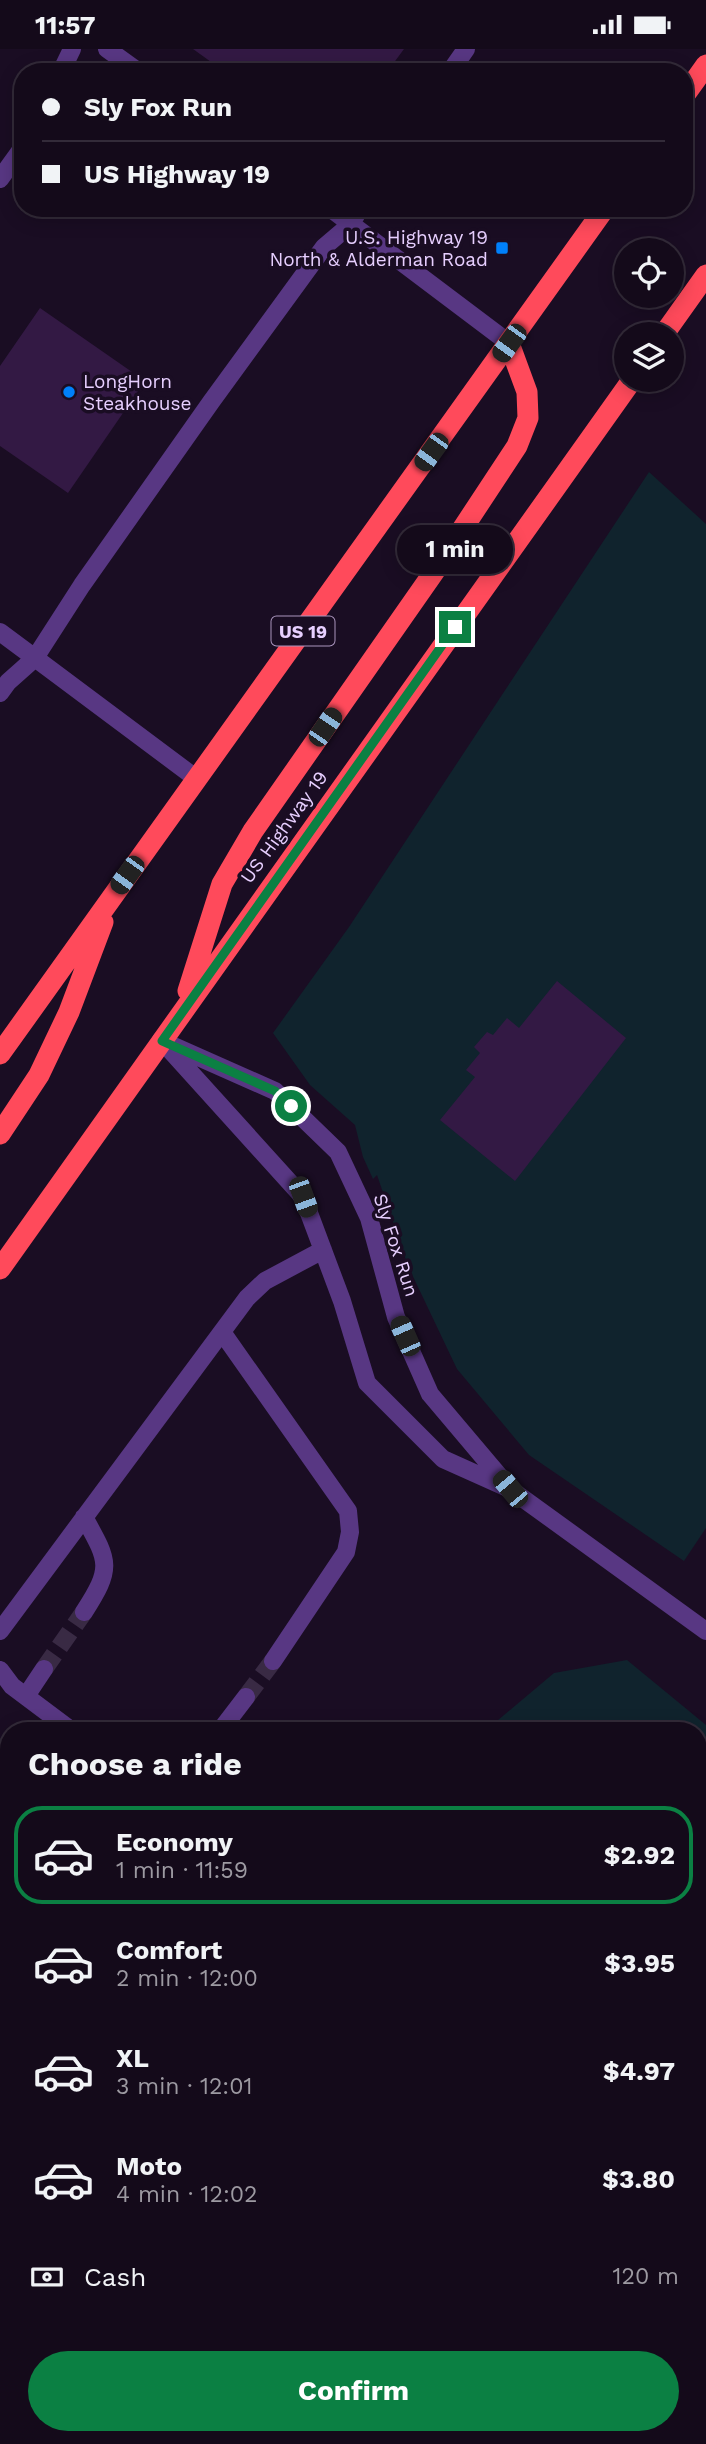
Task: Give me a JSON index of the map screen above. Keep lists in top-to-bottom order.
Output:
{
  "streets": {
    "highway": ["US 19", "US Highway 19"],
    "street": ["Sly Fox Run"]
  },
  "crossings": [
    ["US Highway 19", "Sly Fox Run"]
  ],
  "places": {
    "transit": ["U.S. Highway 19 North & Alderman Road"],
    "other": ["LongHorn Steakhouse"]
  },
  "page": {
    "status": "11:57",
    "banner": ["Sly Fox Run", "US Highway 19"],
    "bubble": "1 min",
    "heading": "Choose a ride",
    "list": [
      {
        "name": "Economy",
        "note": "1 min · 11:59",
        "value": "$2.92"
      },
      {
        "name": "Comfort",
        "note": "2 min · 12:00",
        "value": "$3.95"
      },
      {
        "name": "XL",
        "note": "3 min · 12:01",
        "value": "$4.97"
      },
      {
        "name": "Moto",
        "note": "4 min · 12:02",
        "value": "$3.80"
      }
    ],
    "pay": ["Cash", "120 m"],
    "buttons": "Confirm"
  }
}
